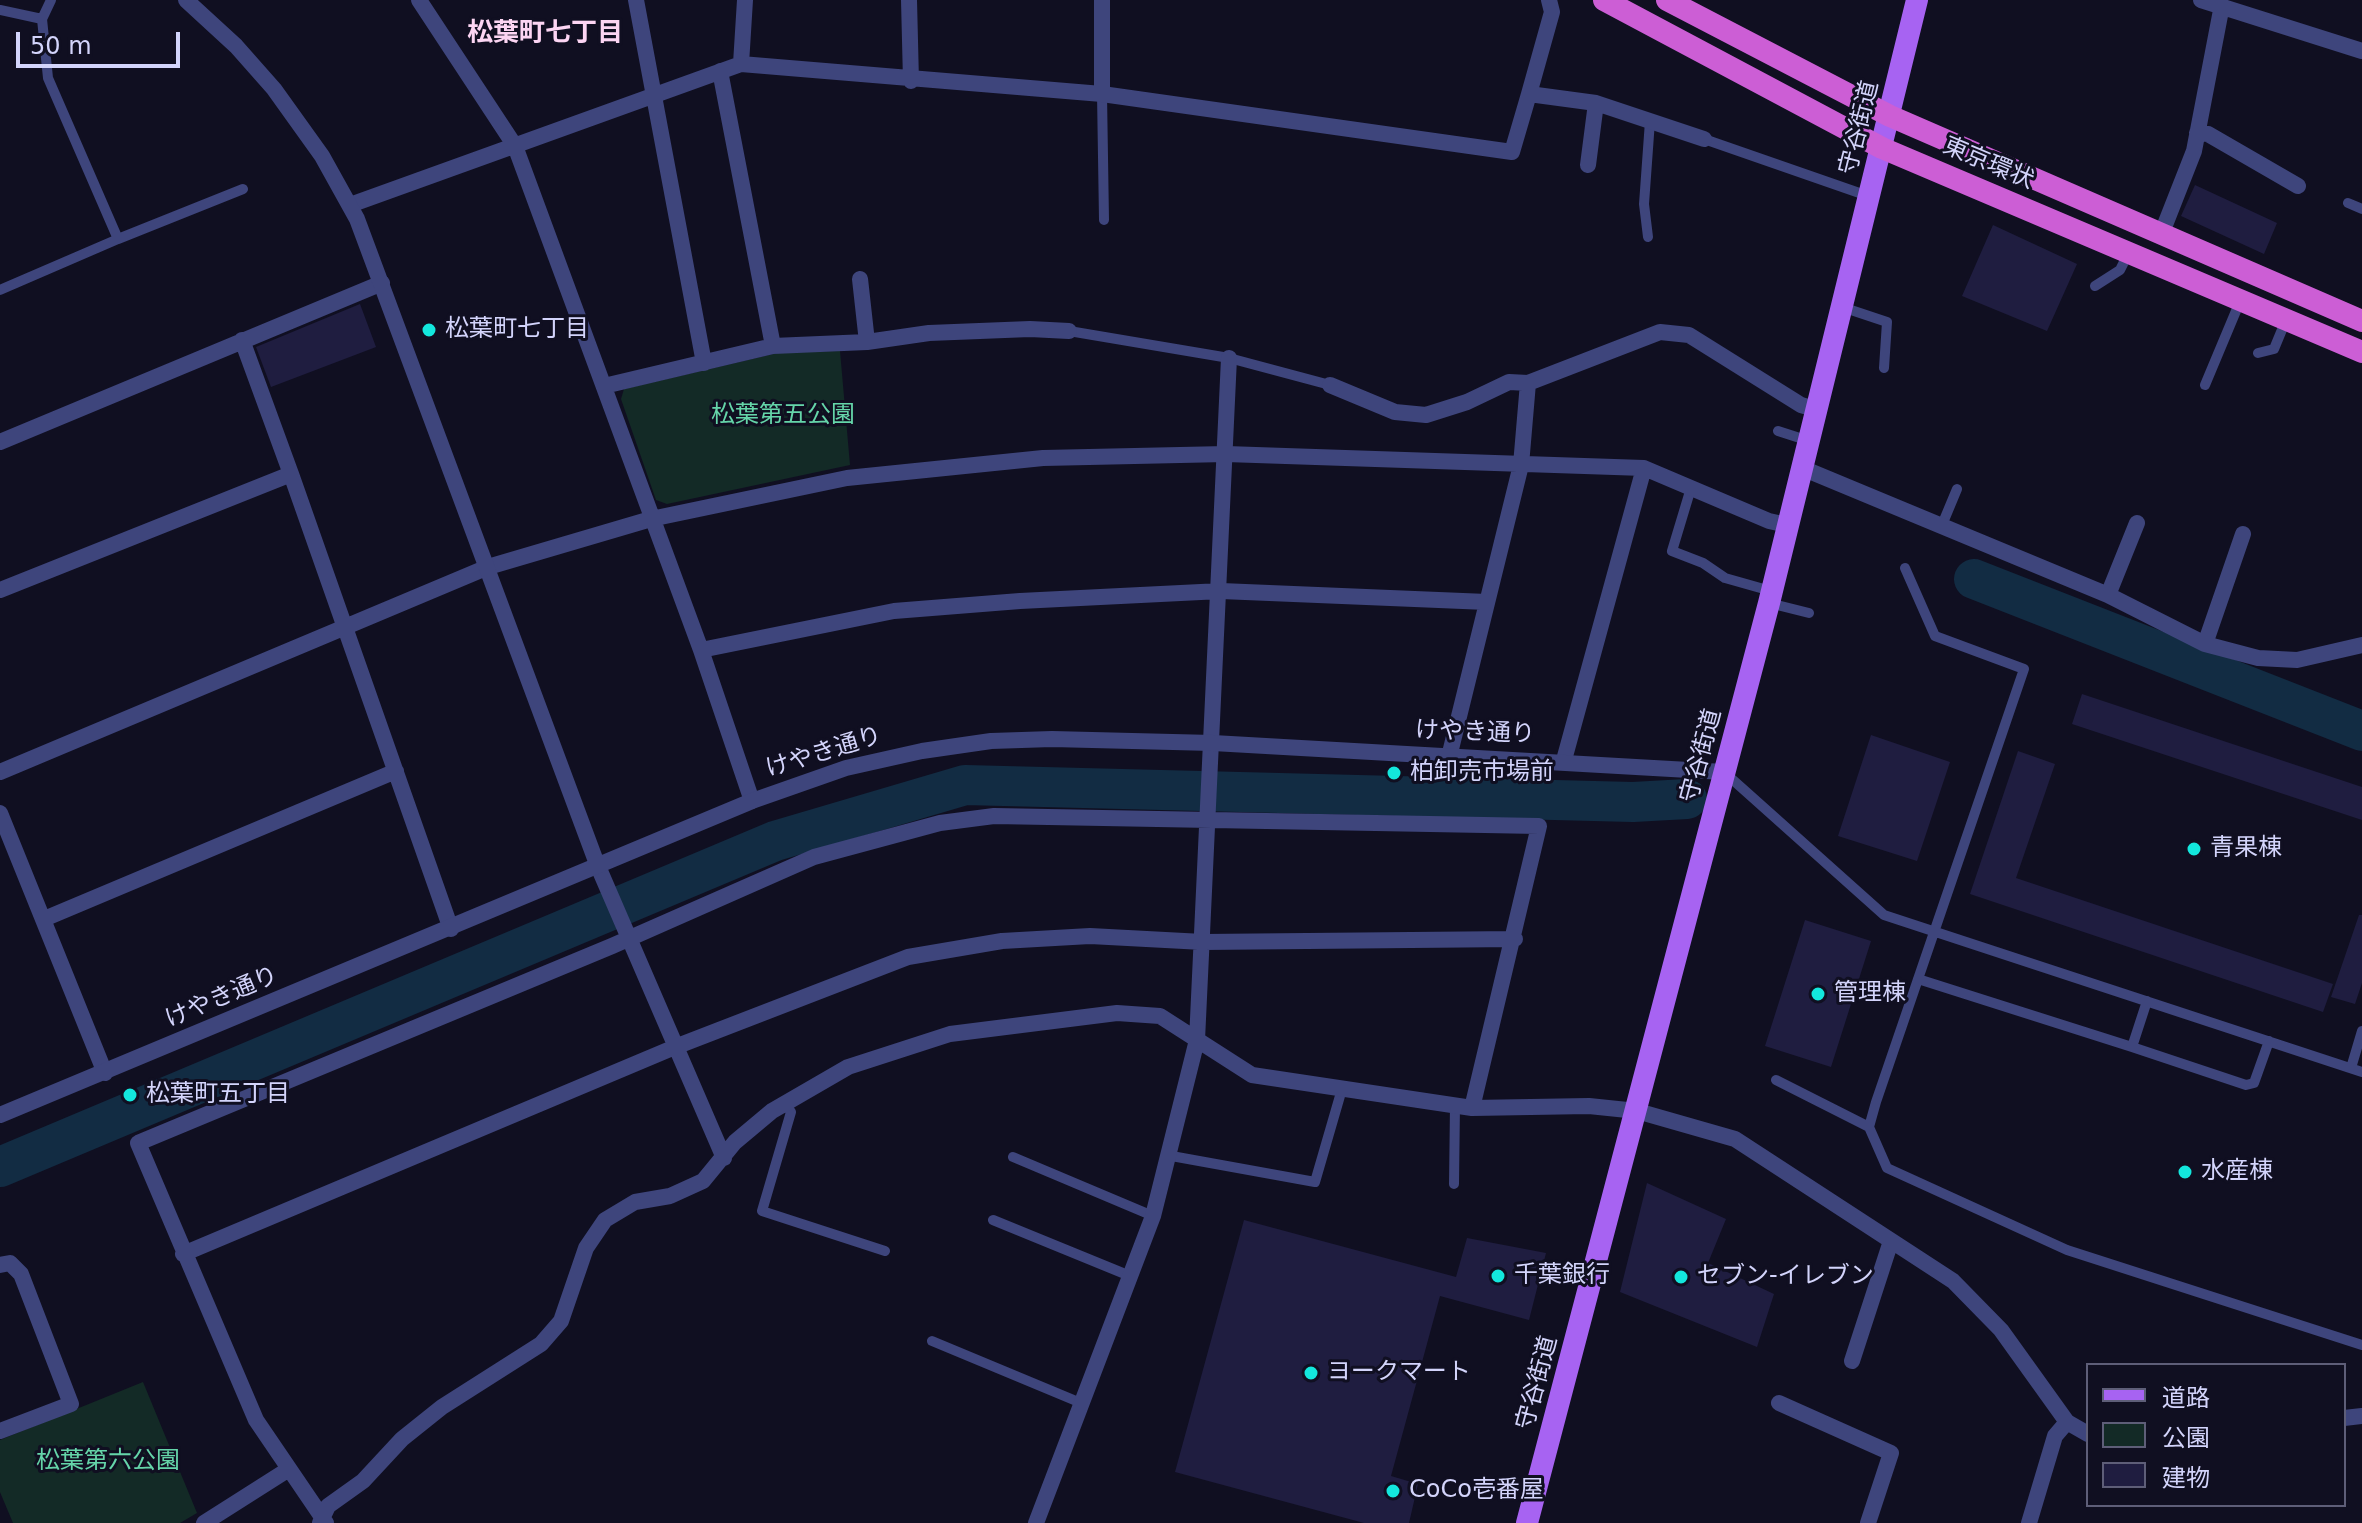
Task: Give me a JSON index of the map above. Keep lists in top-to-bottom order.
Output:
{
  "streets": {
    "highway": ["東京環状"],
    "main road": ["守谷街道"],
    "street": ["けやき通り"]
  },
  "crossings": [
    ["守谷街道", "東京環状"],
    ["守谷街道", "けやき通り"]
  ],
  "districts": ["松葉町七丁目"],
  "parks": ["松葉第五公園", "松葉第六公園"],
  "places": [
    "松葉町七丁目",
    "柏卸売市場前",
    "青果棟",
    "管理棟",
    "松葉町五丁目",
    "水産棟",
    "千葉銀行",
    "セブン-イレブン",
    "ヨークマート",
    "CoCo壱番屋"
  ],
  "legend": ["道路", "公園", "建物"],
  "scale_bar": "50 m"
}
